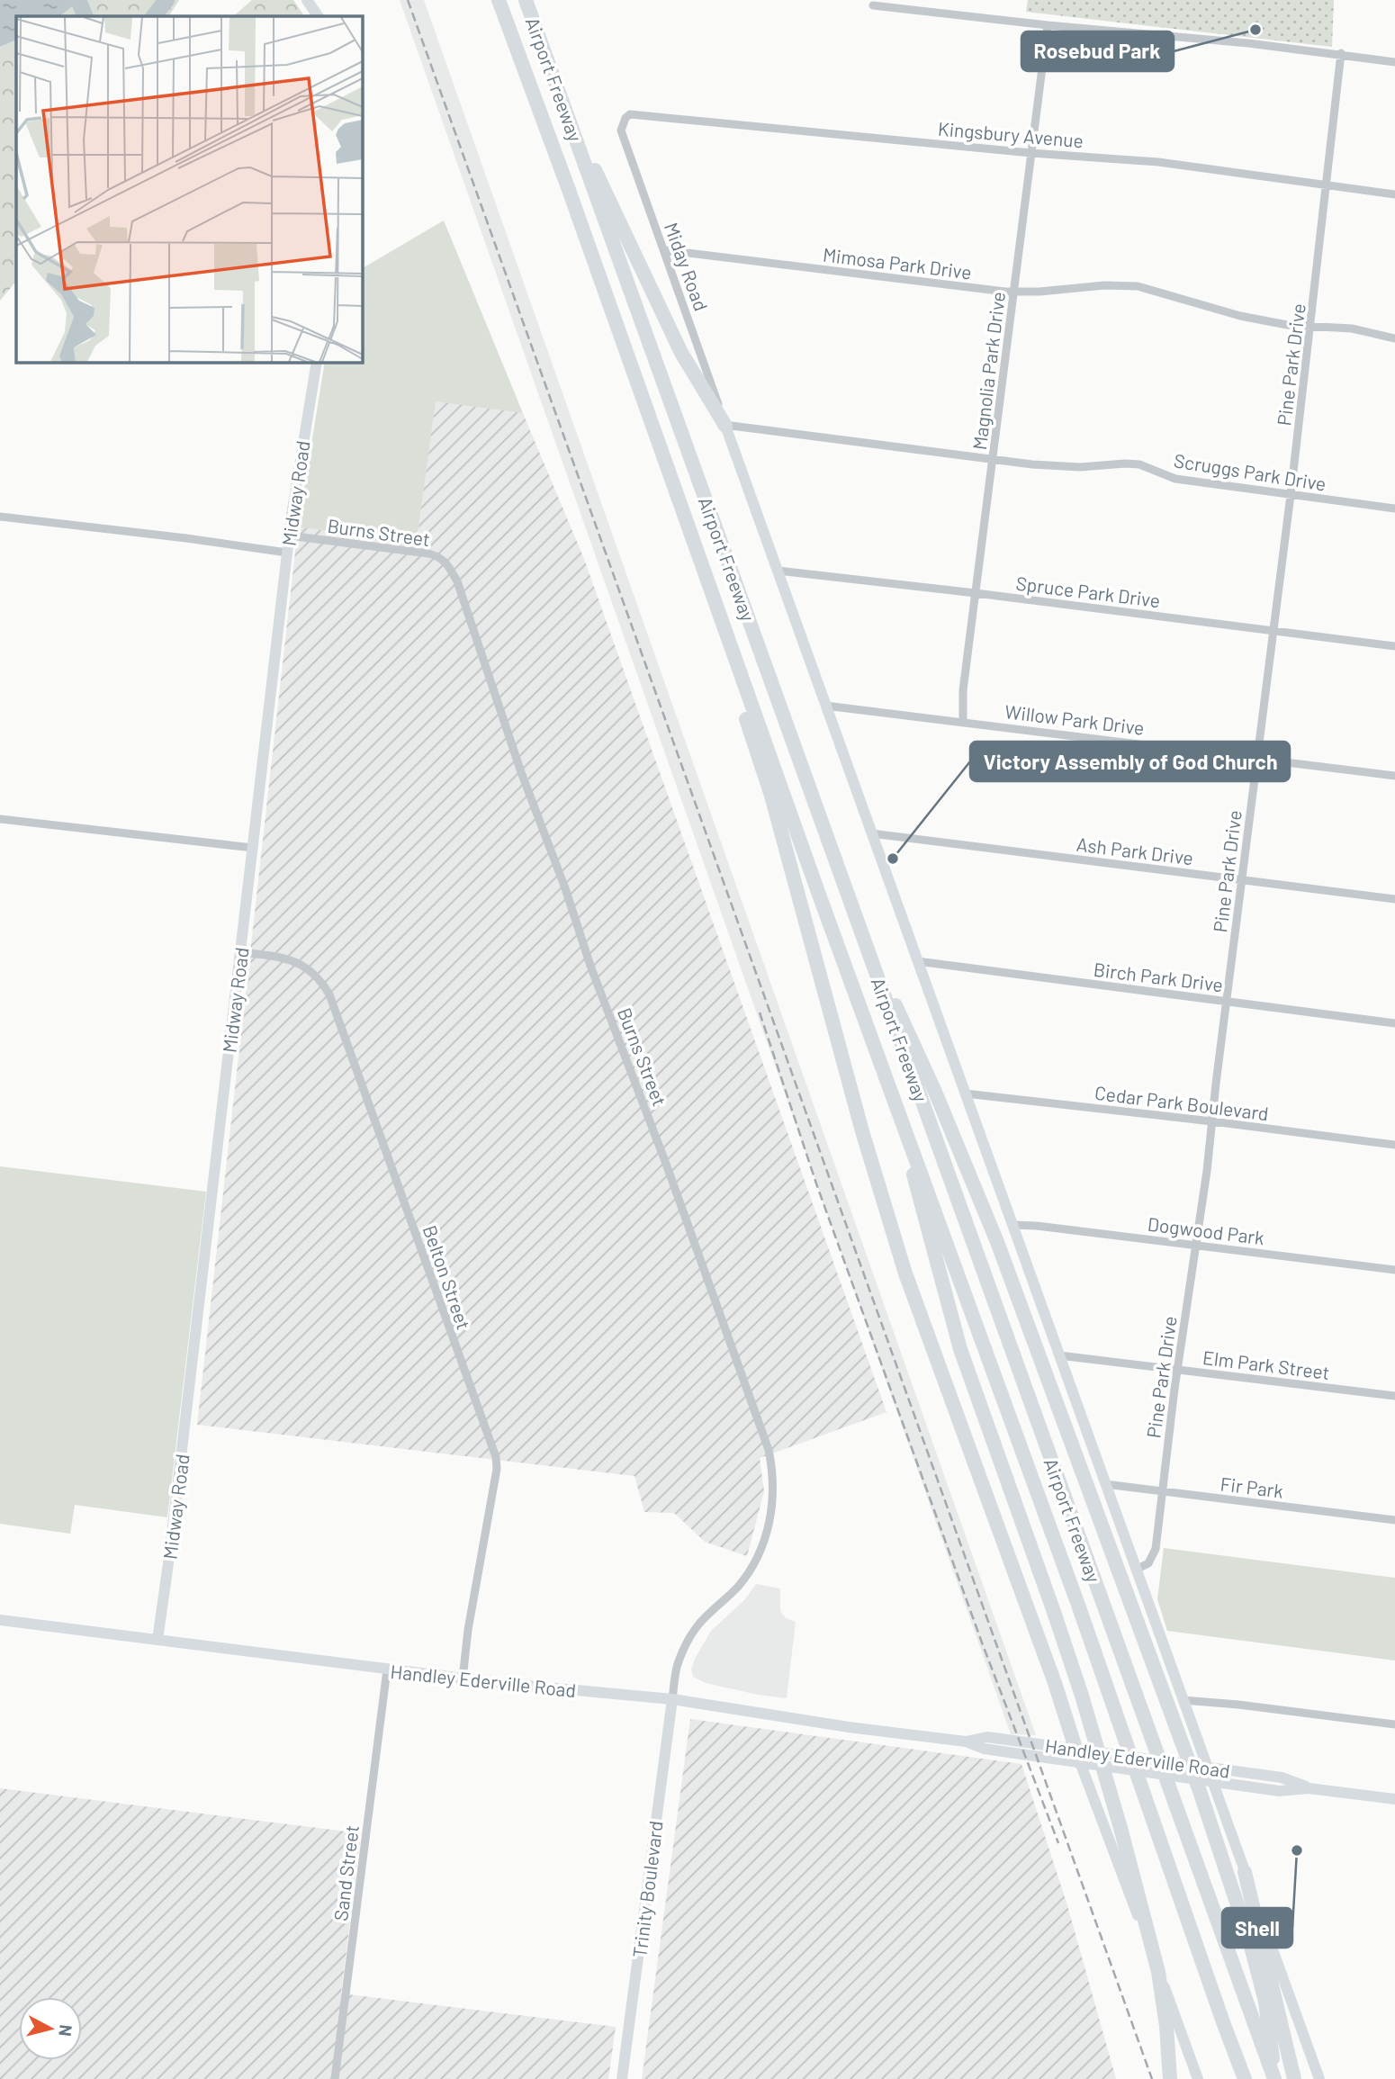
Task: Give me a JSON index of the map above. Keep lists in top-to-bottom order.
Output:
{
  "streets": {
    "highway": ["Airport Freeway"],
    "main road": ["Midway Road", "Handley Ederville Road", "Trinity Boulevard"],
    "street": [
      "Kingsbury Avenue",
      "Mimosa Park Drive",
      "Miday Road",
      "Pine Park Drive",
      "Magnolia Park Drive",
      "Scruggs Park Drive",
      "Burns Street",
      "Spruce Park Drive",
      "Willow Park Drive",
      "Ash Park Drive",
      "Birch Park Drive",
      "Cedar Park Boulevard",
      "Dogwood Park",
      "Belton Street",
      "Elm Park Street",
      "Fir Park",
      "Sand Street"
    ]
  },
  "crossings": [
    ["Kingsbury Avenue", "Miday Road"],
    ["Kingsbury Avenue", "Pine Park Drive"],
    ["Kingsbury Avenue", "Magnolia Park Drive"],
    ["Mimosa Park Drive", "Miday Road"],
    ["Mimosa Park Drive", "Pine Park Drive"],
    ["Mimosa Park Drive", "Magnolia Park Drive"],
    ["Miday Road", "Scruggs Park Drive"],
    ["Pine Park Drive", "Scruggs Park Drive"],
    ["Pine Park Drive", "Spruce Park Drive"],
    ["Pine Park Drive", "Willow Park Drive"],
    ["Pine Park Drive", "Ash Park Drive"],
    ["Pine Park Drive", "Birch Park Drive"],
    ["Pine Park Drive", "Cedar Park Boulevard"],
    ["Pine Park Drive", "Dogwood Park"],
    ["Pine Park Drive", "Elm Park Street"],
    ["Pine Park Drive", "Fir Park"],
    ["Magnolia Park Drive", "Scruggs Park Drive"],
    ["Magnolia Park Drive", "Spruce Park Drive"],
    ["Magnolia Park Drive", "Willow Park Drive"],
    ["Midway Road", "Burns Street"],
    ["Midway Road", "Belton Street"],
    ["Midway Road", "Handley Ederville Road"],
    ["Burns Street", "Handley Ederville Road"],
    ["Burns Street", "Trinity Boulevard"],
    ["Belton Street", "Handley Ederville Road"],
    ["Handley Ederville Road", "Sand Street"],
    ["Handley Ederville Road", "Trinity Boulevard"]
  ],
  "places": ["Rosebud Park", "Victory Assembly of God Church", "Shell"],
  "north": "right"
}
